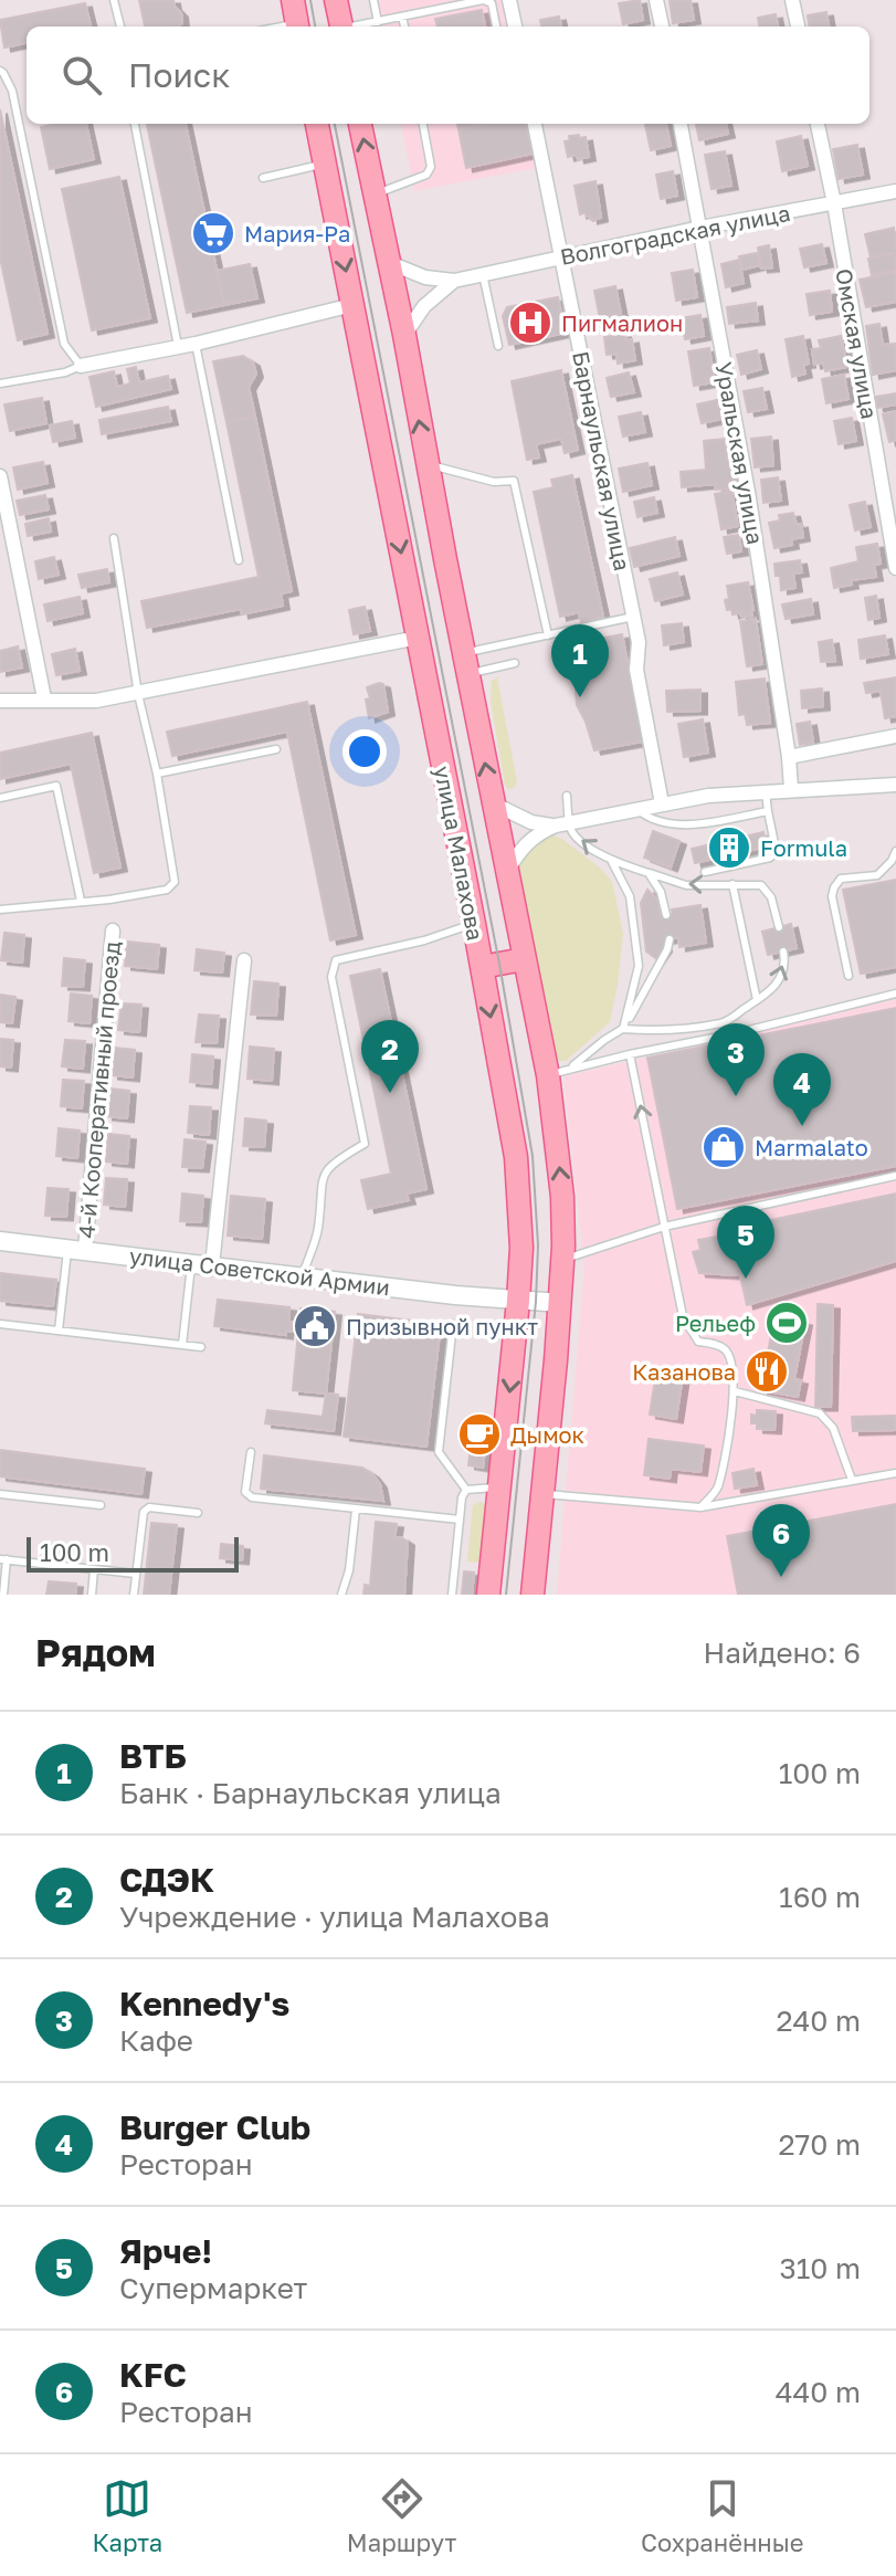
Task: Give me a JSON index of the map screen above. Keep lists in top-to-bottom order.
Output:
{
  "streets": {
    "main road": ["улица Малахова"],
    "street": [
      "Волгоградская улица",
      "Омская улица",
      "Уральская улица",
      "Барнаульская улица",
      "4-й Кооперативный проезд",
      "улица Советской Армии"
    ]
  },
  "crossings": [
    ["Волгоградская улица", "Омская улица"],
    ["Волгоградская улица", "Уральская улица"],
    ["Волгоградская улица", "Барнаульская улица"],
    ["Волгоградская улица", "улица Малахова"],
    ["улица Малахова", "улица Советской Армии"],
    ["4-й Кооперативный проезд", "улица Советской Армии"]
  ],
  "places": {
    "supermarket": ["Мария-Ра"],
    "hospital": ["Пигмалион"],
    "building": ["Formula"],
    "shop": ["Marmalato"],
    "sports": ["Рельеф"],
    "public building": ["Призывной пункт"],
    "restaurant": ["Казанова"],
    "cafe": ["Дымок"]
  },
  "scale_bar": "100 m",
  "page": {
    "search": "Поиск",
    "pins": [
      "1",
      "2",
      "3",
      "4",
      "5",
      "6"
    ],
    "scale": "100 m",
    "heading": ["Рядом", "Найдено: 6"],
    "list": [
      {
        "mark": "1",
        "name": "ВТБ",
        "note": "Банк · Барнаульская улица",
        "value": "100 m"
      },
      {
        "mark": "2",
        "name": "СДЭК",
        "note": "Учреждение · улица Малахова",
        "value": "160 m"
      },
      {
        "mark": "3",
        "name": "Kennedy's",
        "note": "Кафе",
        "value": "240 m"
      },
      {
        "mark": "4",
        "name": "Burger Club",
        "note": "Ресторан",
        "value": "270 m"
      },
      {
        "mark": "5",
        "name": "Ярче!",
        "note": "Супермаркет",
        "value": "310 m"
      },
      {
        "mark": "6",
        "name": "KFC",
        "note": "Ресторан",
        "value": "440 m"
      }
    ],
    "nav": ["Карта", "Маршрут", "Сохранённые"]
  }
}
